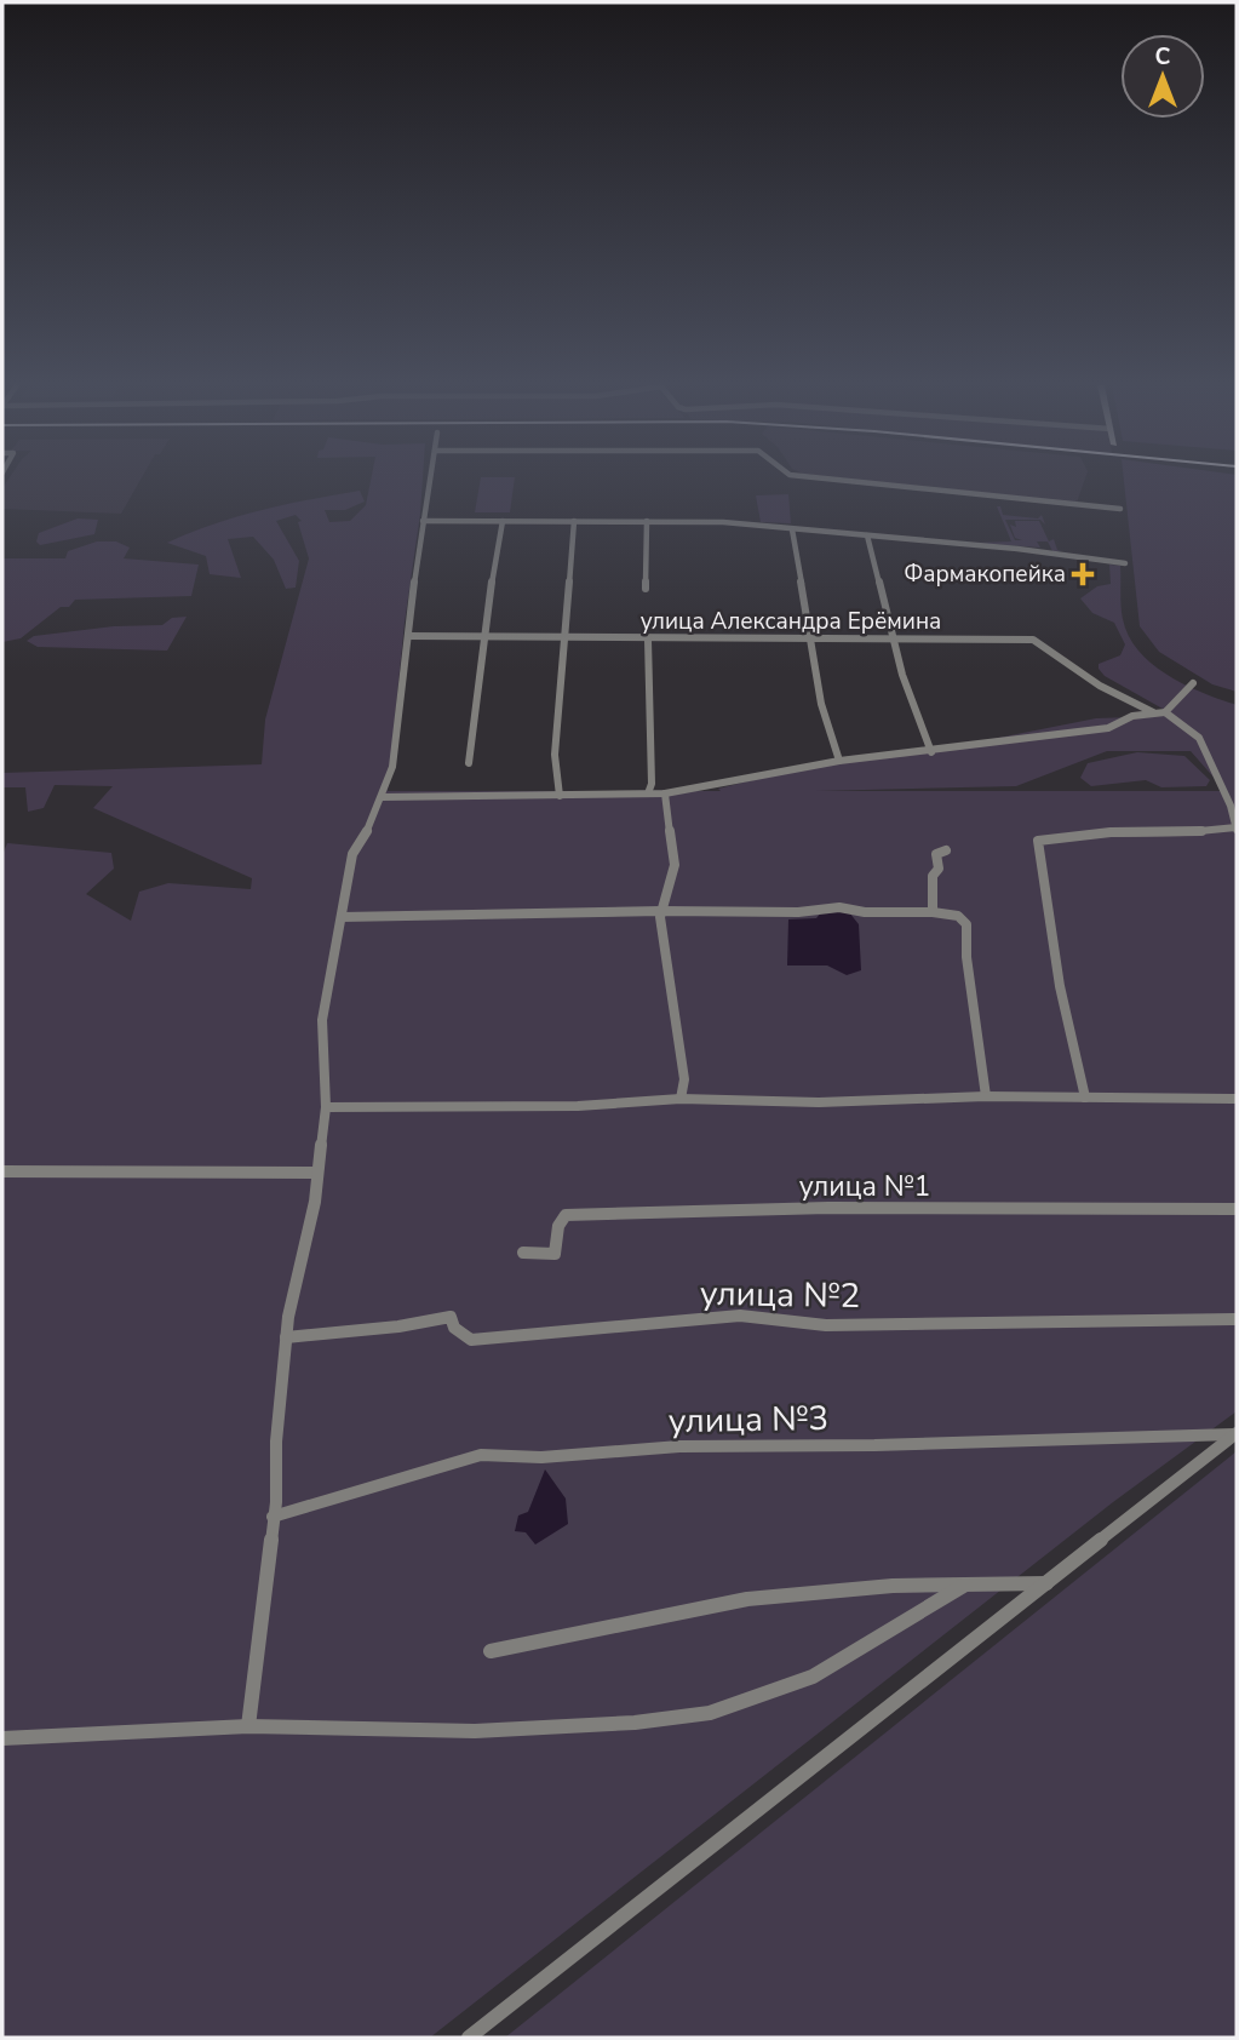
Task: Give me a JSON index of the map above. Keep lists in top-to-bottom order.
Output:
{
  "streets": {
    "street": [
      "улица Александра Ерёмина",
      "улица №1",
      "улица №2",
      "улица №3"
    ]
  },
  "places": {
    "health": ["Фармакопейка"]
  },
  "north": "top"
}
